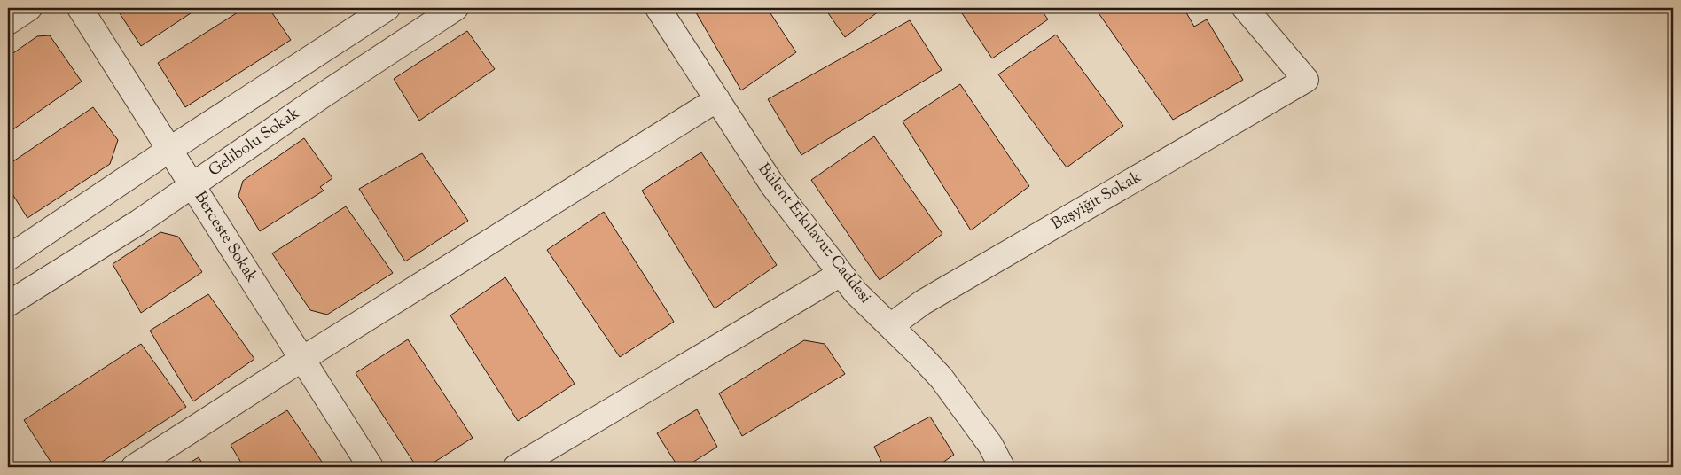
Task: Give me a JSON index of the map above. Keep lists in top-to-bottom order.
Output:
{
  "streets": {
    "street": [
      "Gelibolu Sokak",
      "Başyiğit Sokak",
      "Bülent Erkılavuz Caddesi",
      "Berceste Sokak"
    ]
  },
  "crossings": [
    ["Gelibolu Sokak", "Berceste Sokak"],
    ["Başyiğit Sokak", "Bülent Erkılavuz Caddesi"]
  ]
}
